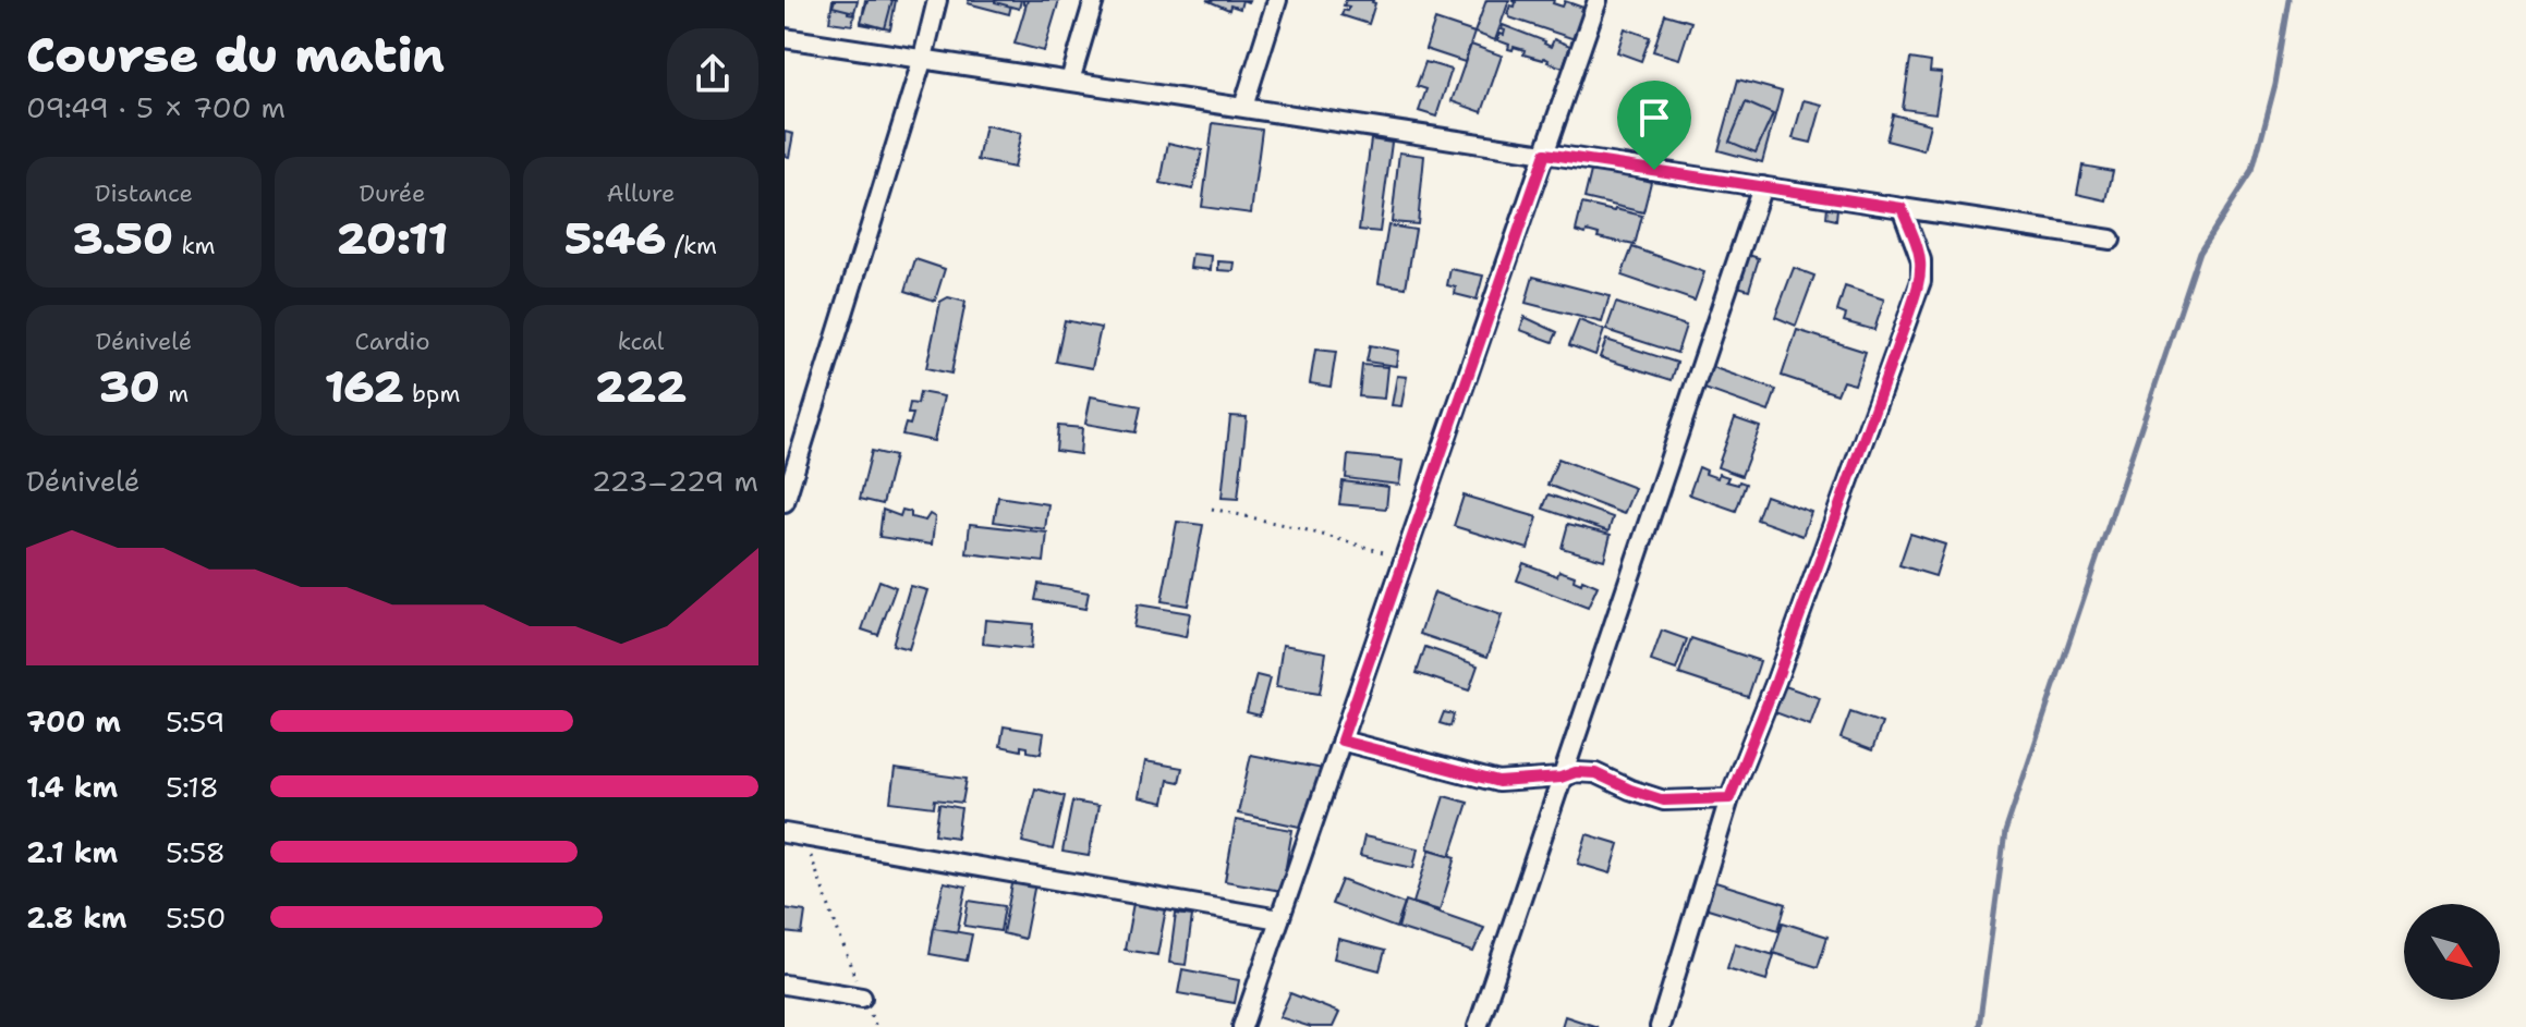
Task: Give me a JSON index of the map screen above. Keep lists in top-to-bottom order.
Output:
{
  "north": "bottom right",
  "page": {
    "heading": ["Course du matin", "09:49 · 5 × 700 m"],
    "stats": [
      ["Distance", "3.50 km"],
      ["Durée", "20:11"],
      ["Allure", "5:46 /km"],
      ["Dénivelé", "30 m"],
      ["Cardio", "162 bpm"],
      ["kcal", "222"]
    ],
    "chart": ["Dénivelé", "223–229 m"],
    "list": [
      {
        "name": "700 m",
        "note": "5:59"
      },
      {
        "name": "1.4 km",
        "note": "5:18"
      },
      {
        "name": "2.1 km",
        "note": "5:58"
      },
      {
        "name": "2.8 km",
        "note": "5:50"
      }
    ]
  }
}
